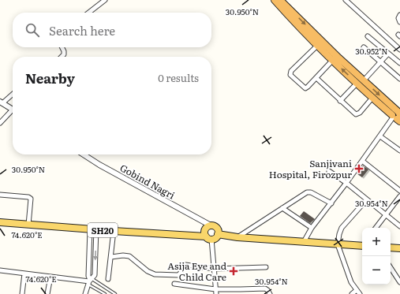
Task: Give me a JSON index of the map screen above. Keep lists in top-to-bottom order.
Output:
{
  "streets": {
    "main road": ["SH20"],
    "street": ["Gobind Nagri"]
  },
  "crossings": [
    ["Gobind Nagri", "SH20"]
  ],
  "places": {
    "health": ["Sanjivani Hospital, Firozpur", "Asija Eye and Child Care"]
  },
  "page": {
    "search": "Search here",
    "heading": ["Nearby", "0 results"],
    "map_buttons": ["+", "−"]
  },
  "coordinates": [
    "30.950°N",
    "30.952°N",
    "30.954°N",
    "74.620°E"
  ]
}
